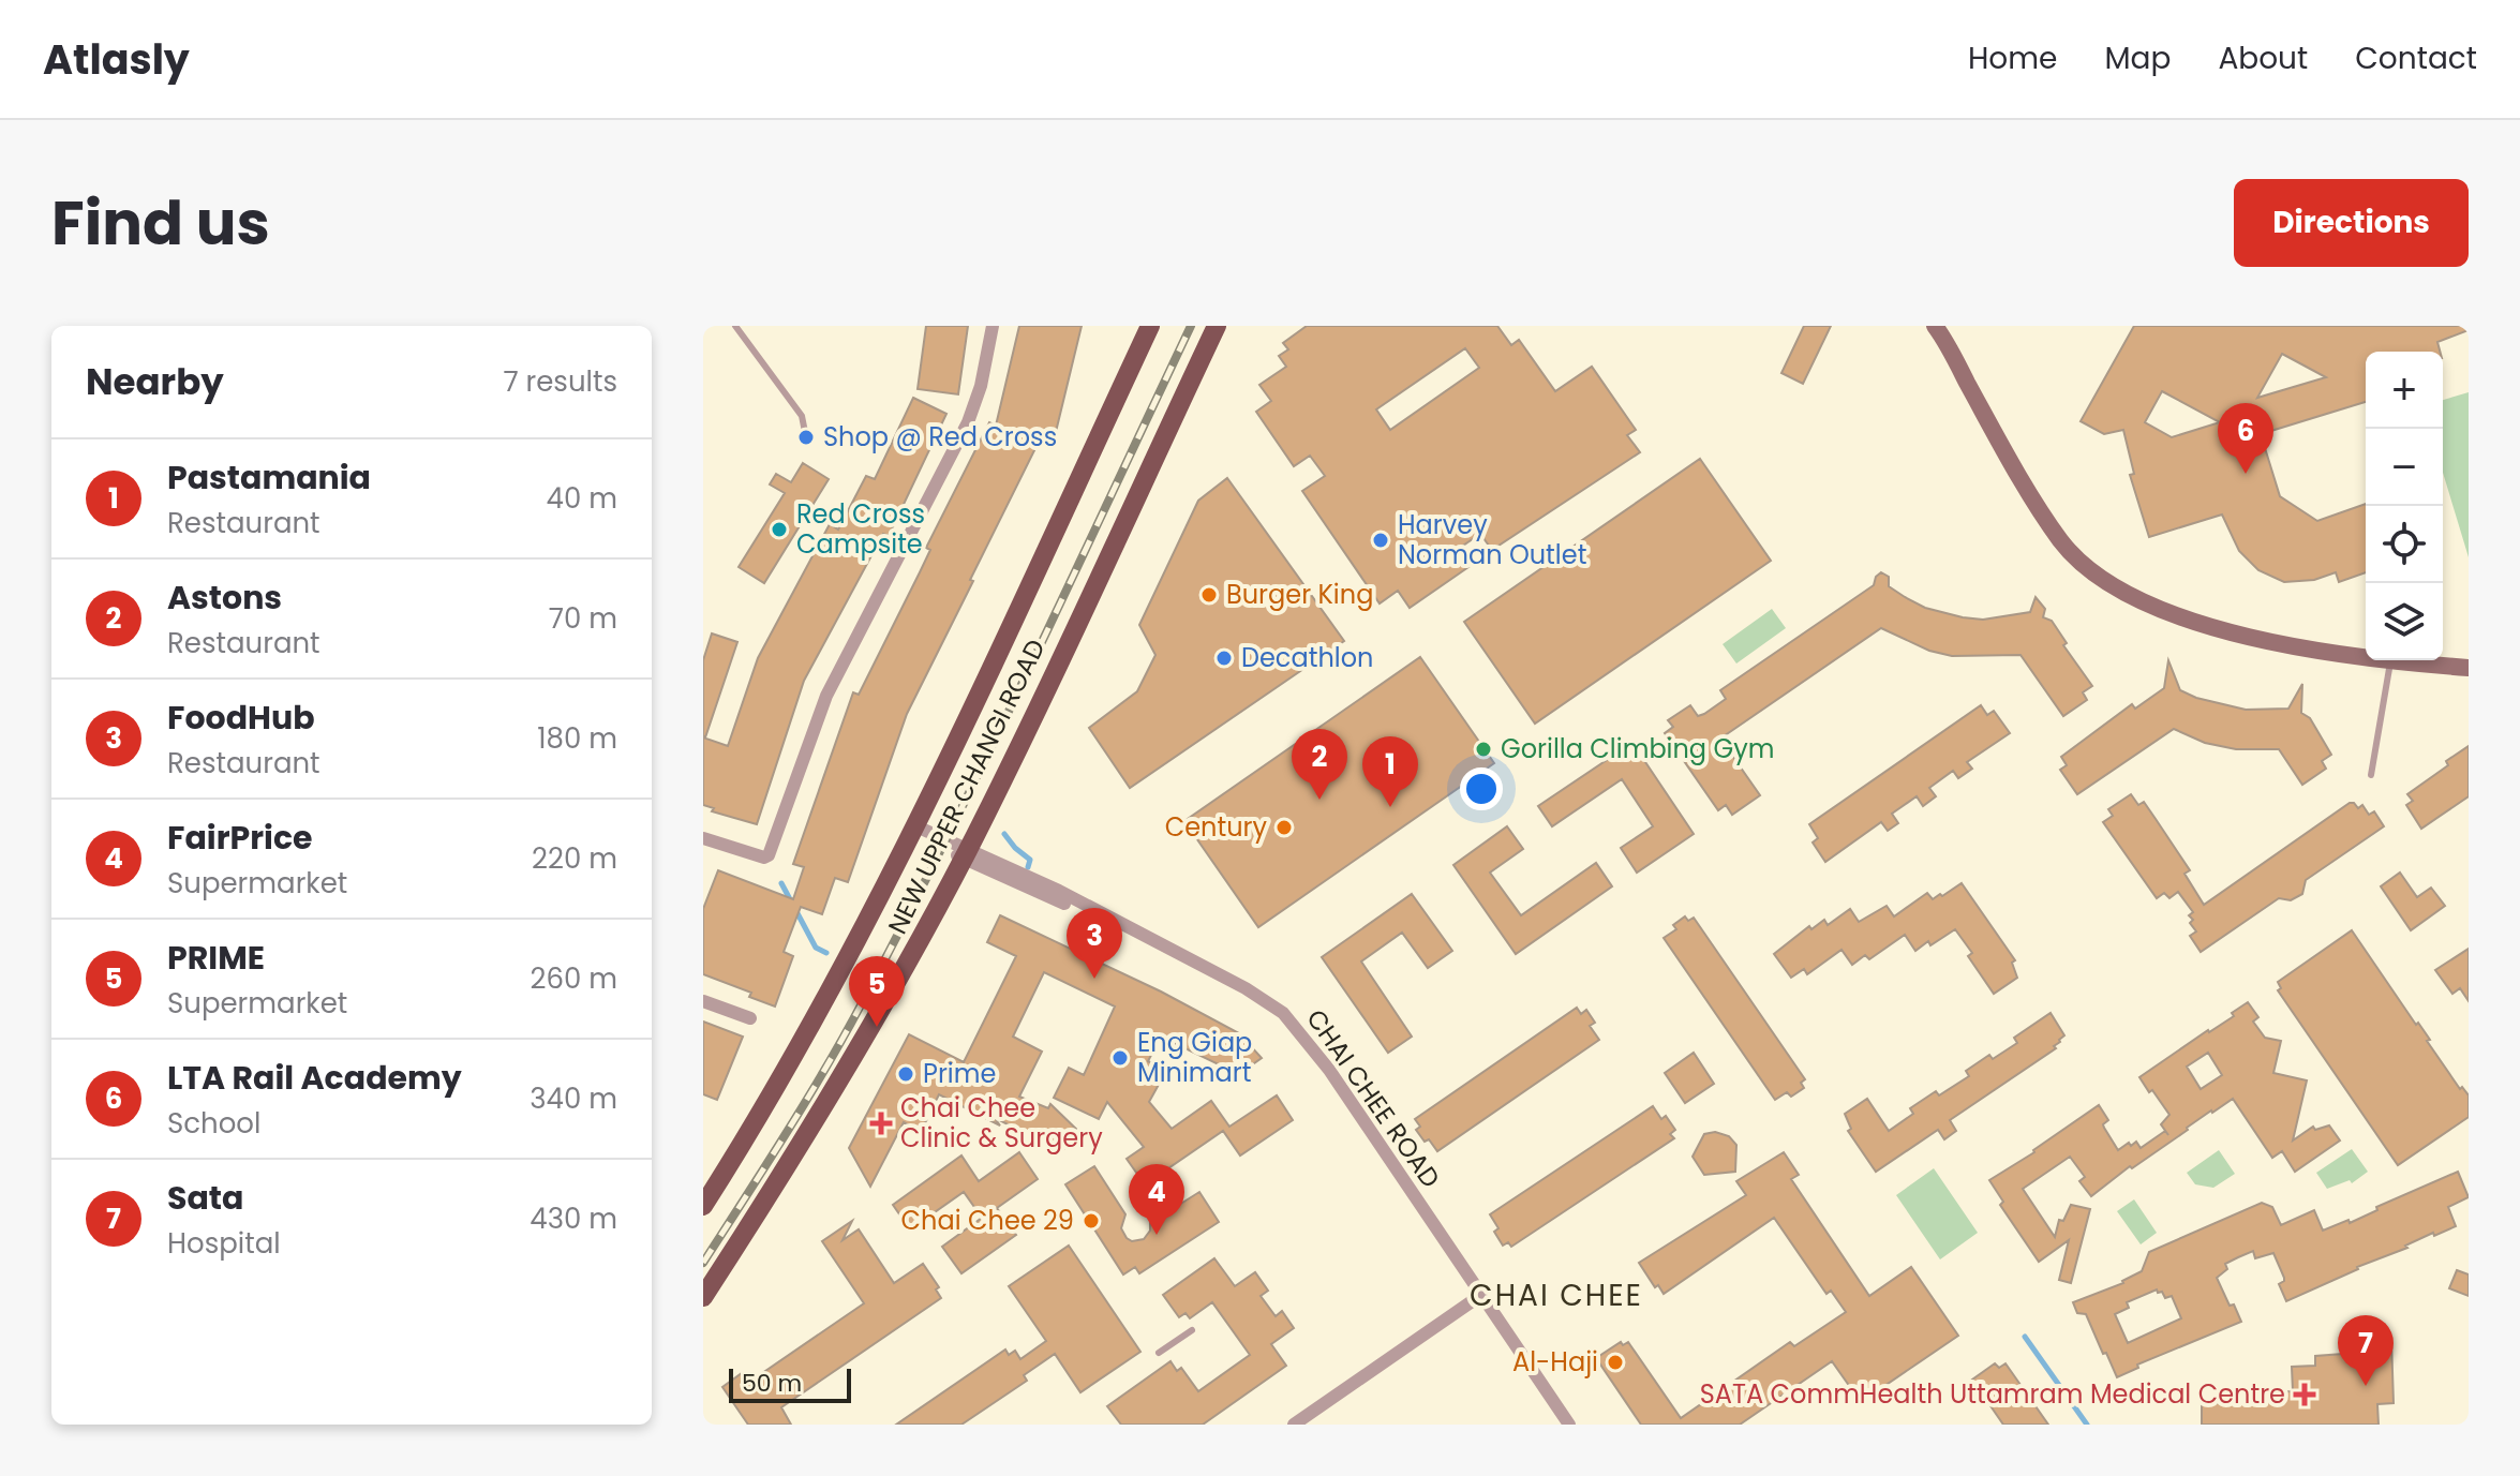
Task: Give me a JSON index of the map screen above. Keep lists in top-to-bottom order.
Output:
{
  "streets": {
    "main road": ["NEW UPPER CHANGI ROAD"],
    "street": ["CHAI CHEE ROAD"]
  },
  "crossings": [
    ["NEW UPPER CHANGI ROAD", "CHAI CHEE ROAD"]
  ],
  "districts": ["CHAI CHEE"],
  "places": {
    "other": [
      "Shop @ Red Cross",
      "Red Cross Campsite",
      "Harvey Norman Outlet",
      "Burger King",
      "Decathlon",
      "Gorilla Climbing Gym",
      "Century",
      "Eng Giap Minimart",
      "Prime",
      "Chai Chee 29",
      "Al-Haji"
    ],
    "health": ["Chai Chee Clinic & Surgery", "SATA CommHealth Uttamram Medical Centre"]
  },
  "scale_bar": "50 m",
  "page": {
    "header": "Atlasly",
    "nav": [
      "Home",
      "Map",
      "About",
      "Contact"
    ],
    "title": "Find us",
    "buttons": "Directions",
    "heading": ["Nearby", "7 results"],
    "map_buttons": ["+", "−"],
    "pins": [
      "6",
      "2",
      "1",
      "3",
      "5",
      "4",
      "7"
    ],
    "list": [
      {
        "mark": "1",
        "name": "Pastamania",
        "note": "Restaurant",
        "value": "40 m"
      },
      {
        "mark": "2",
        "name": "Astons",
        "note": "Restaurant",
        "value": "70 m"
      },
      {
        "mark": "3",
        "name": "FoodHub",
        "note": "Restaurant",
        "value": "180 m"
      },
      {
        "mark": "4",
        "name": "FairPrice",
        "note": "Supermarket",
        "value": "220 m"
      },
      {
        "mark": "5",
        "name": "PRIME",
        "note": "Supermarket",
        "value": "260 m"
      },
      {
        "mark": "6",
        "name": "LTA Rail Academy",
        "note": "School",
        "value": "340 m"
      },
      {
        "mark": "7",
        "name": "Sata",
        "note": "Hospital",
        "value": "430 m"
      }
    ],
    "scale": "50 m"
  }
}
